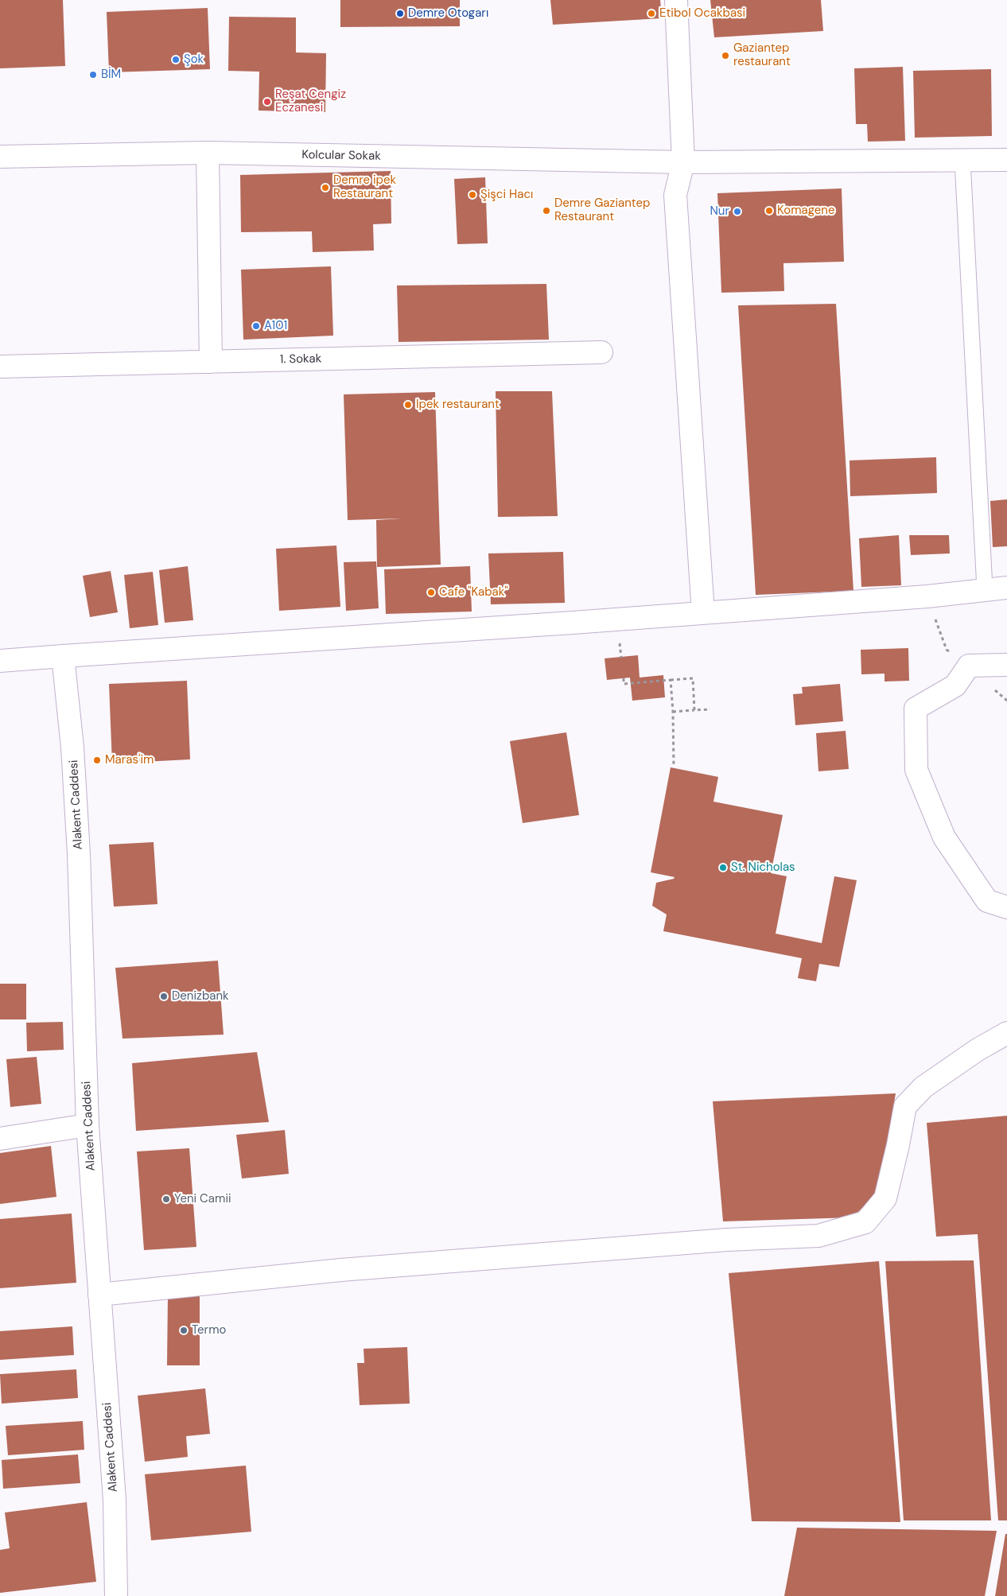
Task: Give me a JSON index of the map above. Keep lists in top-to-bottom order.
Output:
{
  "streets": {
    "street": ["Kolcular Sokak", "1. Sokak", "Alakent Caddesi"]
  },
  "places": [
    "Demre Otogarı",
    "Etibol Ocakbasi",
    "Gaziantep restaurant",
    "Şok",
    "BİM",
    "Reşat Cengiz Eczanesi",
    "Demre ipek Restaurant",
    "Şişci Hacı",
    "Demre Gaziantep Restaurant",
    "Komagene",
    "Nur",
    "A101",
    "Ipek restaurant",
    "Cafe \"Kabak\"",
    "Maras'im",
    "St. Nicholas",
    "Denizbank",
    "Yeni Camii",
    "Termo"
  ]
}
